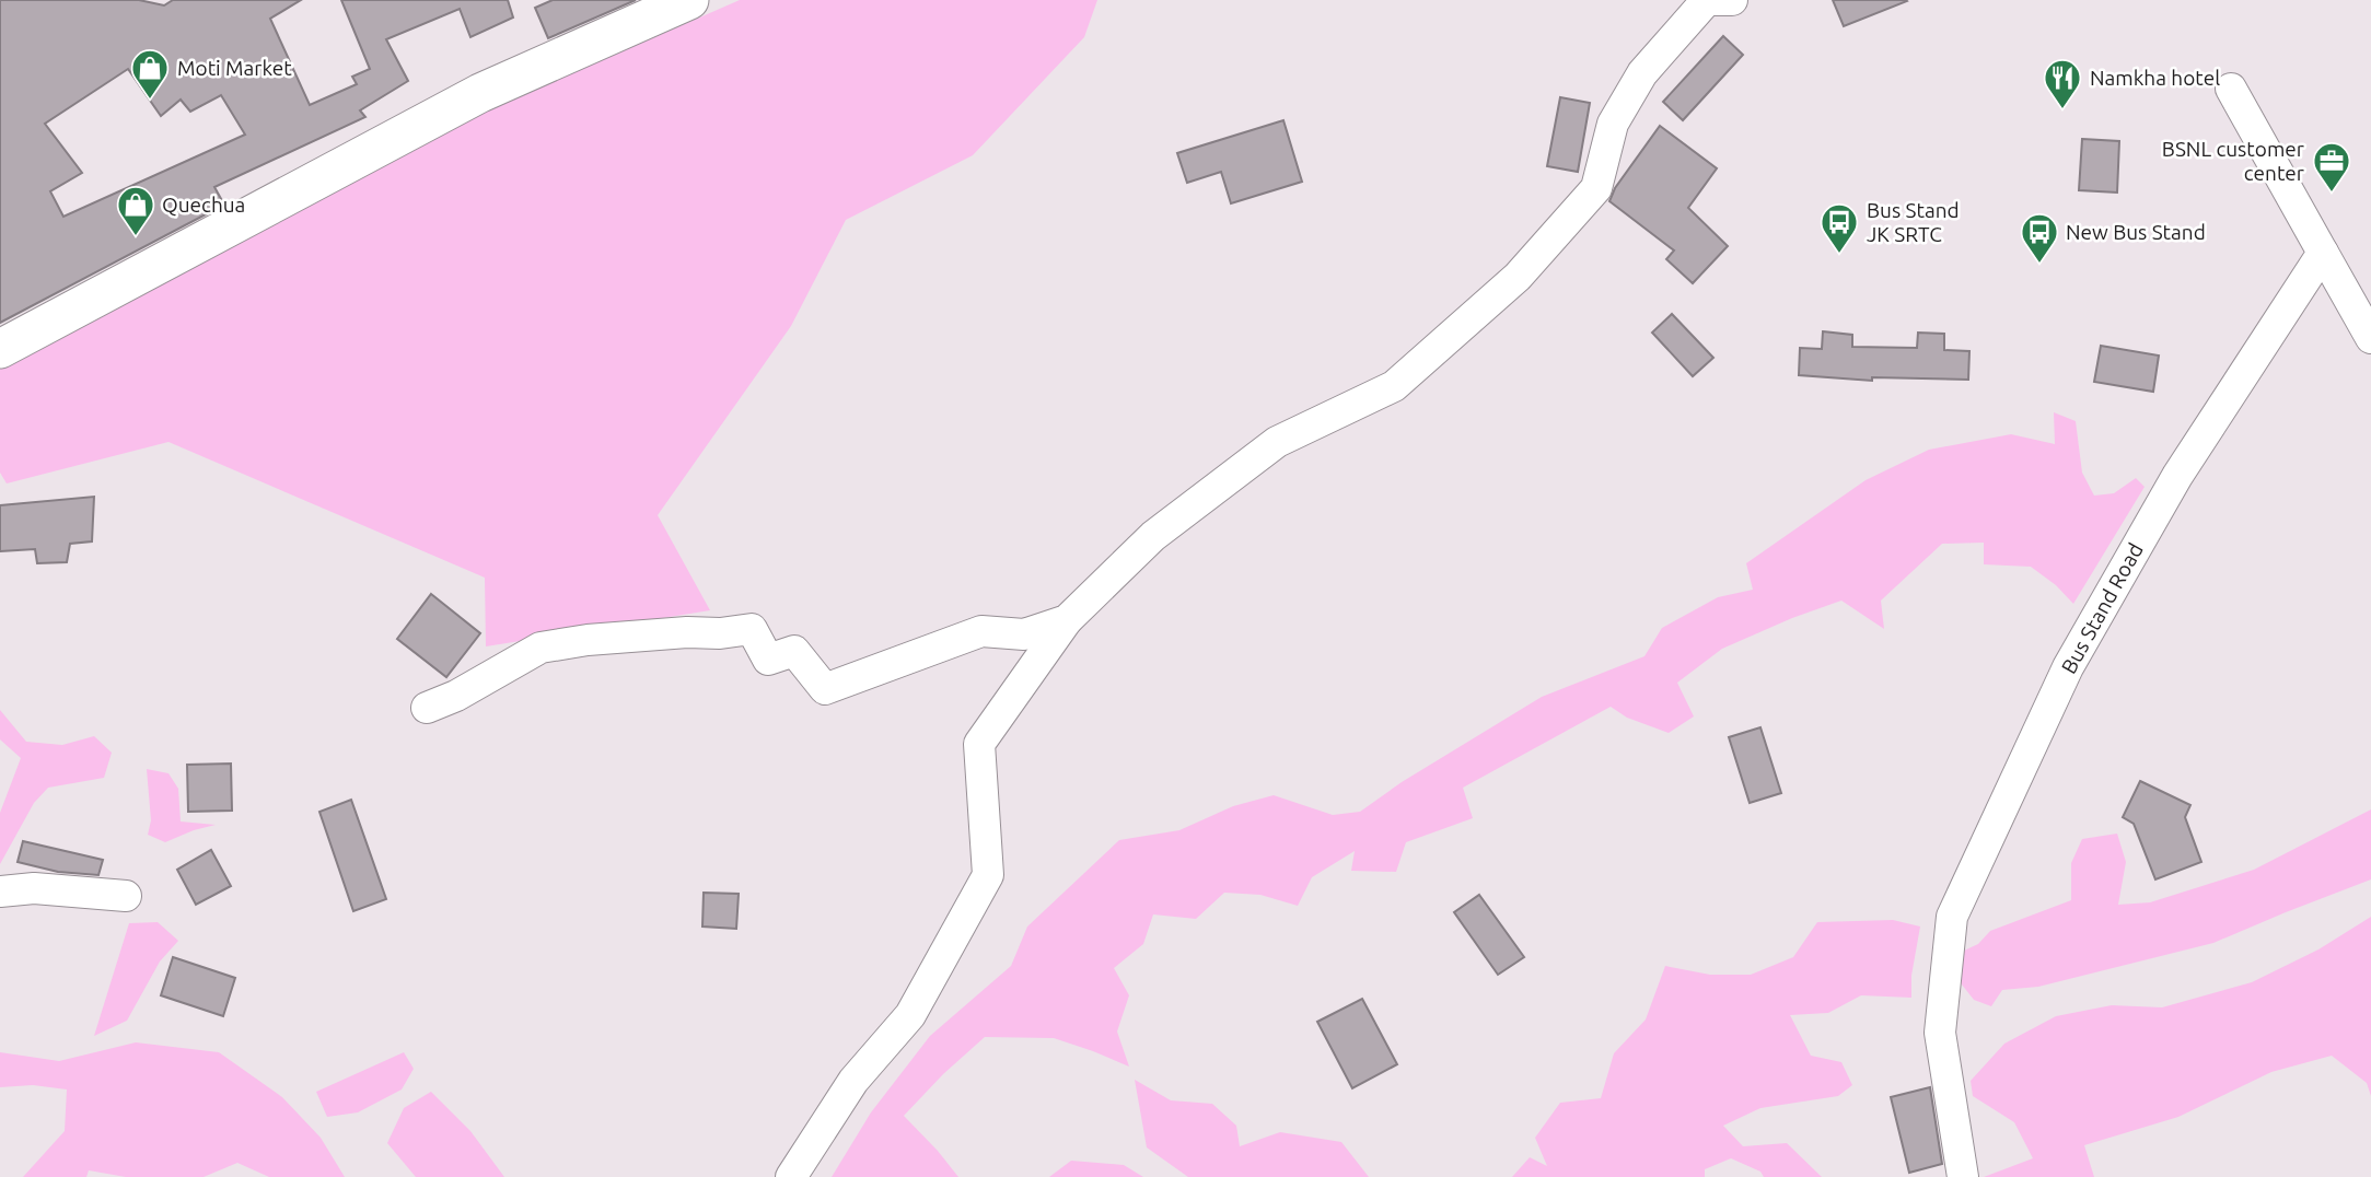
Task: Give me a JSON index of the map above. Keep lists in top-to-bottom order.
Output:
{
  "streets": {
    "street": ["Bus Stand Road"]
  },
  "places": {
    "shop": ["Moti Market", "Quechua"],
    "restaurant": ["Namkha hotel"],
    "office": ["BSNL customer center"],
    "bus stop": ["Bus Stand JK SRTC", "New Bus Stand"]
  }
}
